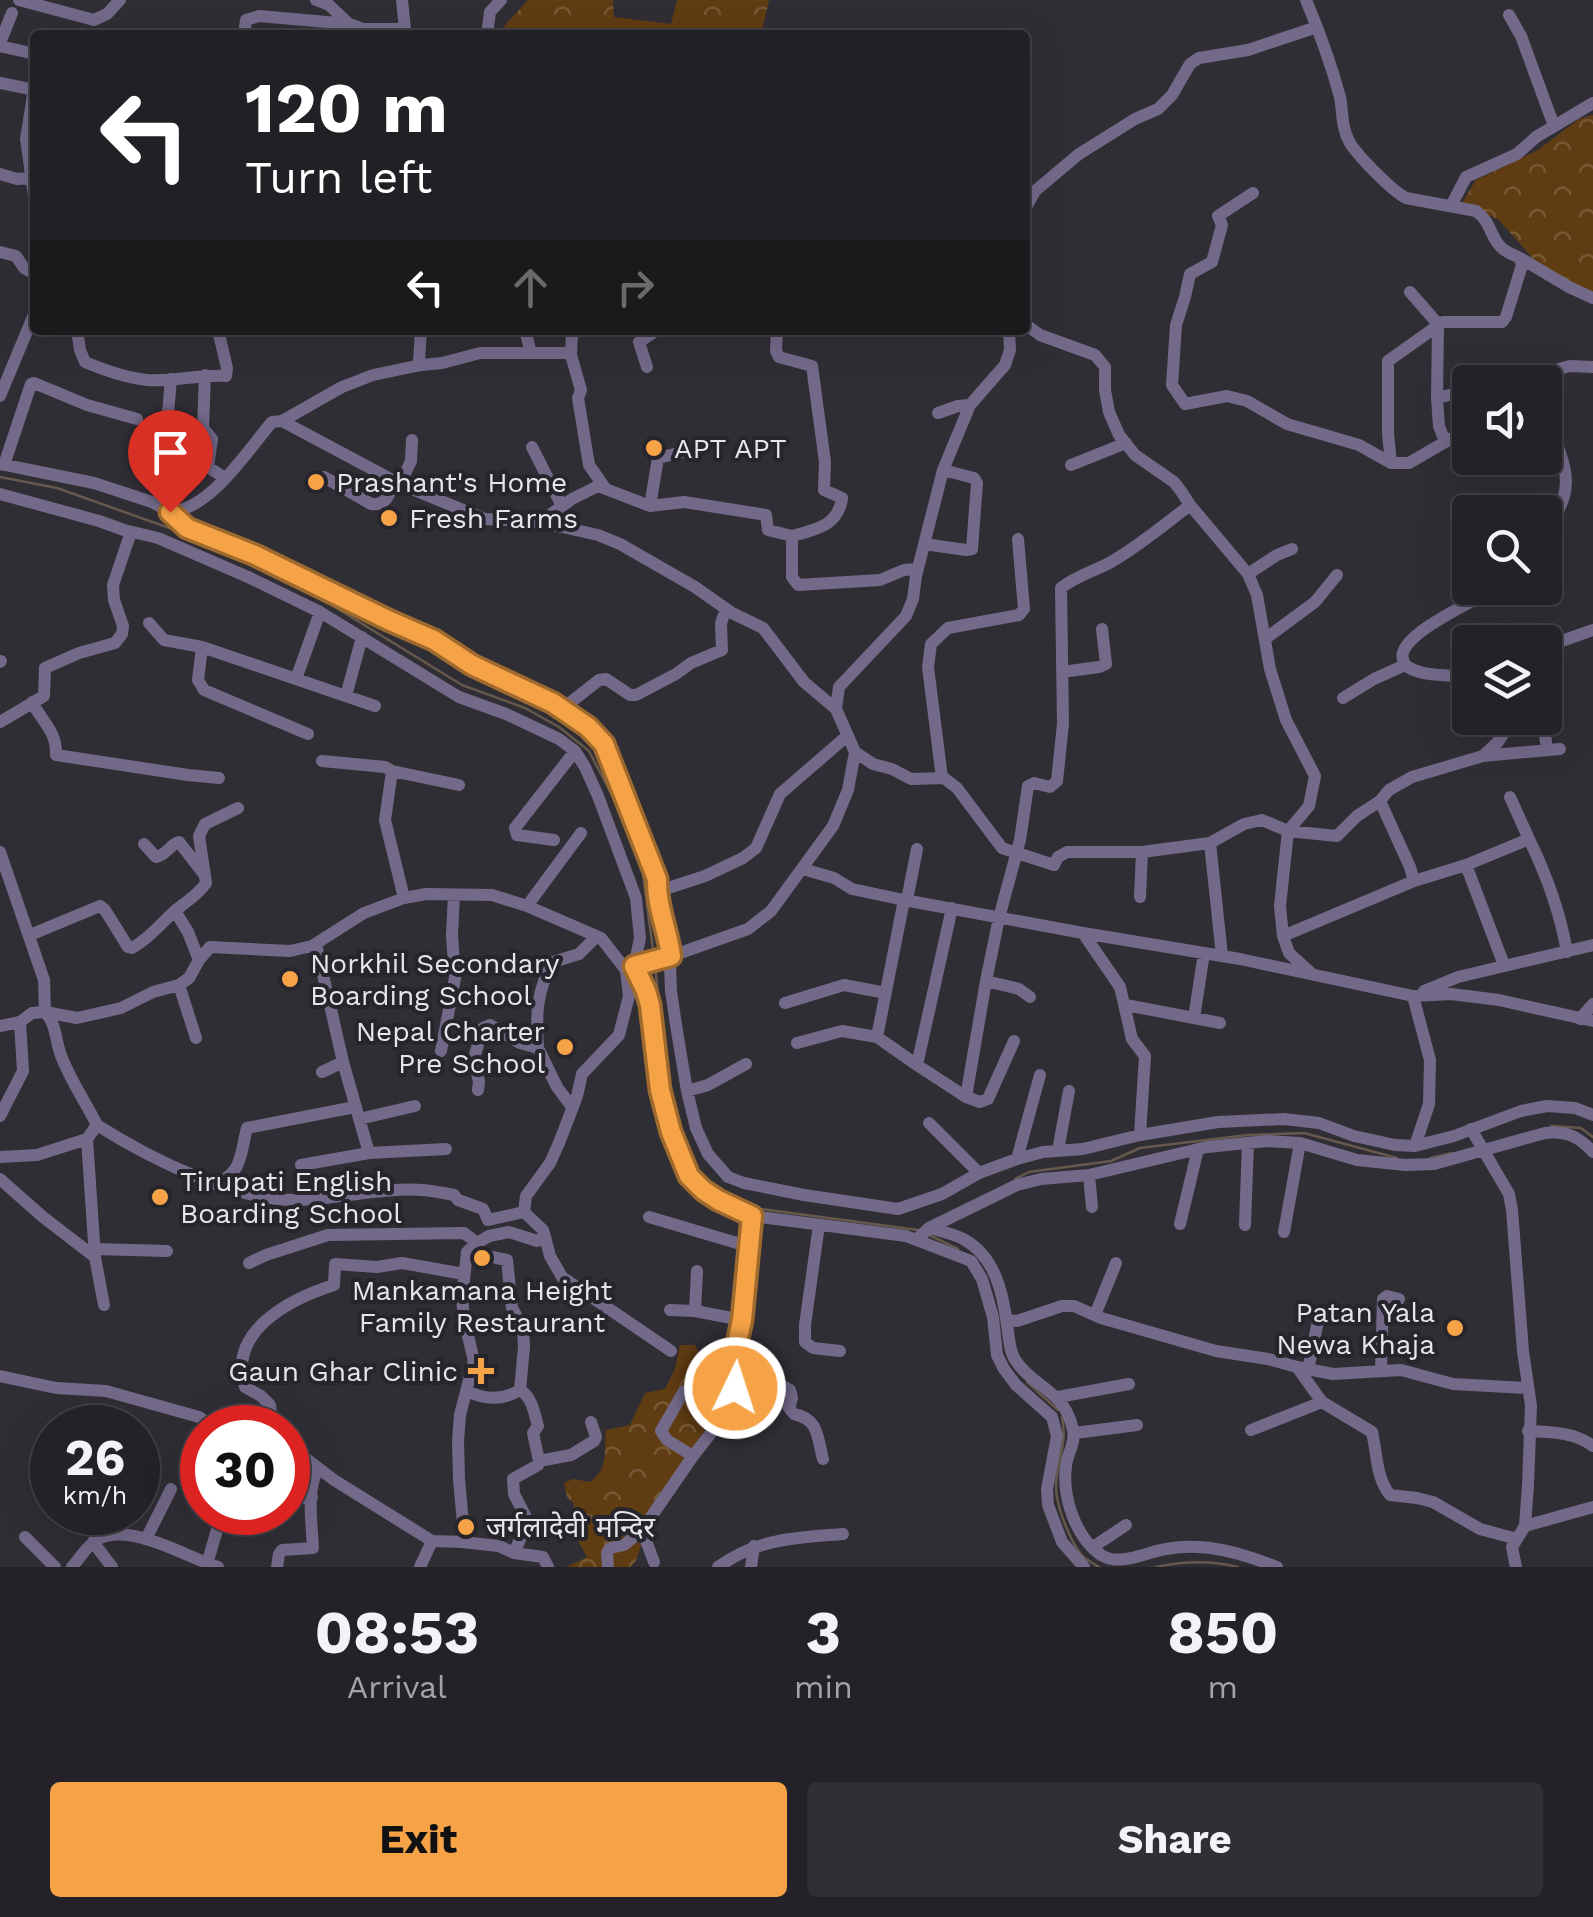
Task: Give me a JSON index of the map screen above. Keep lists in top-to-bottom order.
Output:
{
  "places": {
    "other": [
      "APT APT",
      "Prashant's Home",
      "Fresh Farms",
      "Norkhil Secondary Boarding School",
      "Nepal Charter Pre School",
      "Tirupati English Boarding School",
      "Mankamana Height Family Restaurant",
      "Patan Yala Newa Khaja",
      "जर्गलादेवी मन्दिर"
    ],
    "health": ["Gaun Ghar Clinic"]
  },
  "page": {
    "turn": ["120 m", "Turn left"],
    "speed": "26 km/h",
    "limit": "30",
    "eta": [
      "08:53",
      "Arrival",
      "3",
      "min",
      "850",
      "m"
    ],
    "buttons": ["Exit", "Share"]
  }
}
